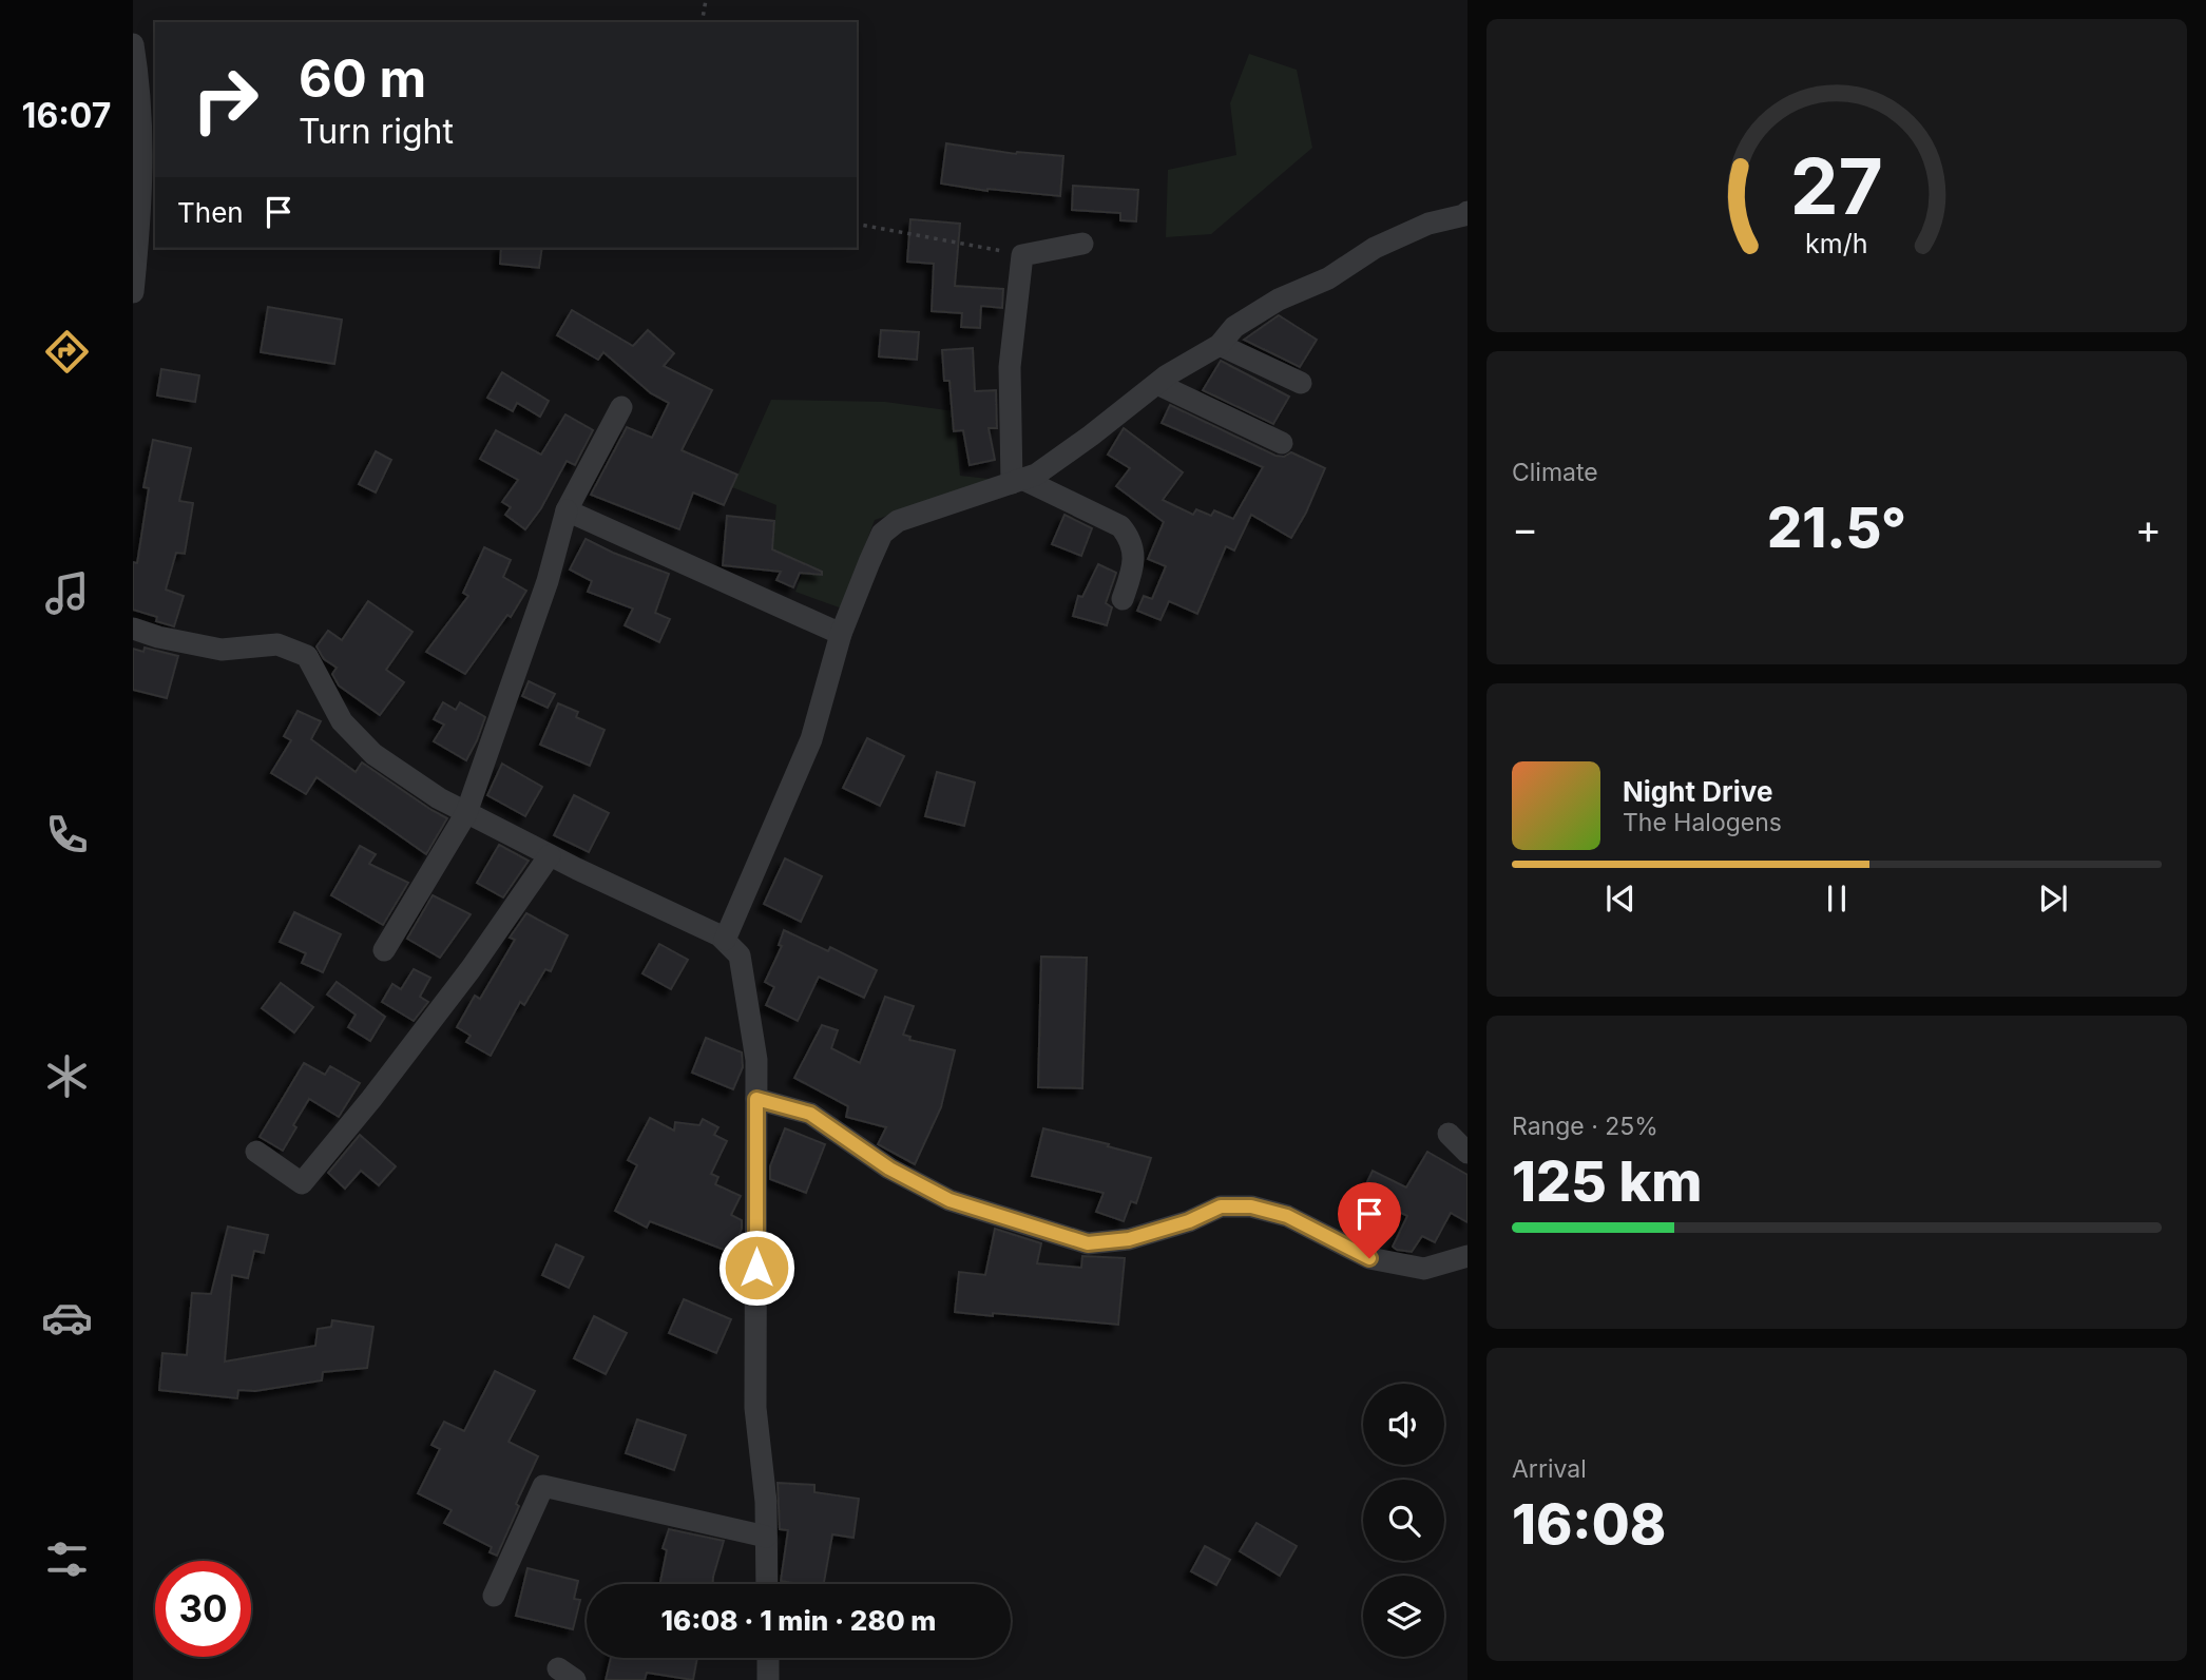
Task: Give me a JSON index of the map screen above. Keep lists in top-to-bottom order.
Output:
{
  "page": {
    "tabs": "16:07",
    "turn": ["60 m", "Turn right"],
    "then": "Then",
    "tile": [
      "Climate",
      ["Range · 25%", "125 km"],
      ["Arrival", "16:08"]
    ],
    "heat": ["−", "21.5°", "+"],
    "song": ["Night Drive", "The Halogens"],
    "limit": "30",
    "trip": "16:08 · 1 min · 280 m",
    "gauge": ["27", "km/h"]
  }
}
